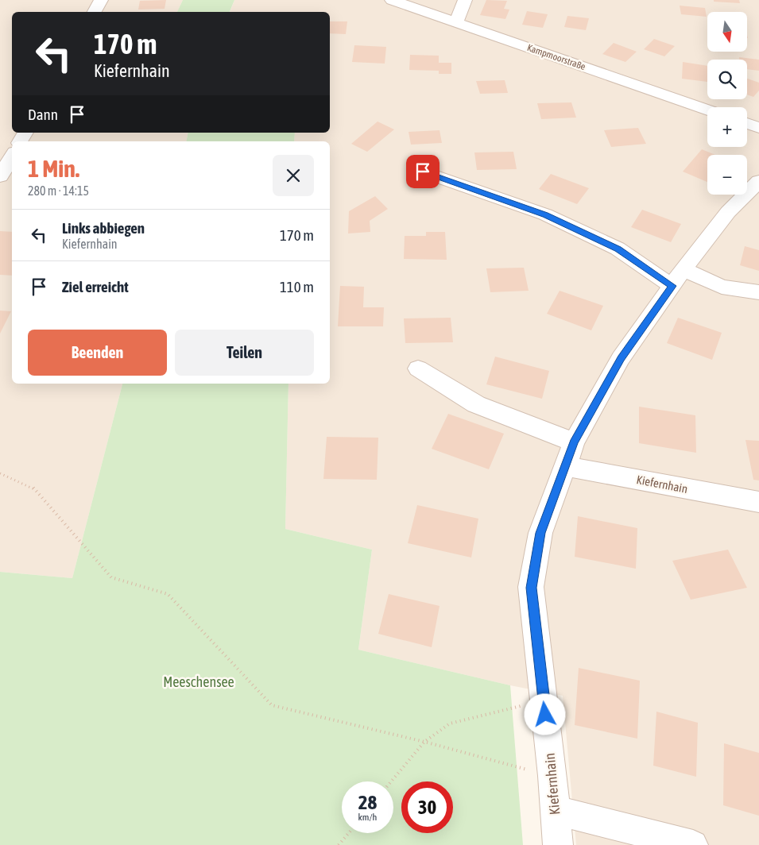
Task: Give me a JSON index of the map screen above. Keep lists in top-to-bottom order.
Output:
{
  "streets": {
    "street": ["Kampmoorstraße", "Kiefernhain"]
  },
  "parks": ["Meeschensee"],
  "north": "bottom",
  "page": {
    "map_buttons": ["+", "−"],
    "turn": ["170 m", "Kiefernhain"],
    "then": "Dann",
    "heading": ["1 Min.", "280 m · 14:15"],
    "list": [
      {
        "name": "Links abbiegen",
        "note": "Kiefernhain",
        "value": "170 m"
      },
      {
        "name": "Ziel erreicht",
        "value": "110 m"
      }
    ],
    "buttons": ["Beenden", "Teilen"],
    "speed": "28 km/h",
    "limit": "30"
  }
}
